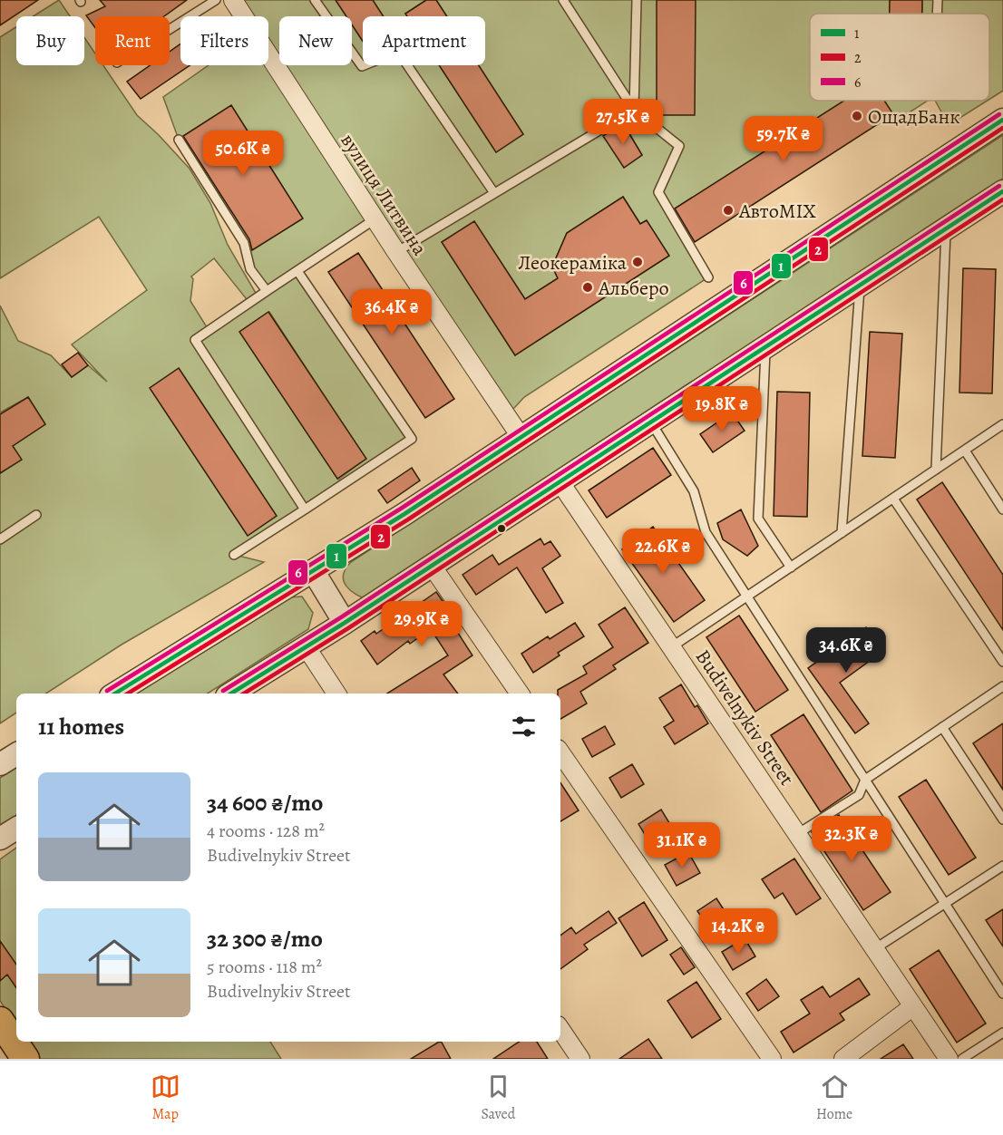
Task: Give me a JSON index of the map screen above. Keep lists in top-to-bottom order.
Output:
{
  "streets": {
    "street": ["вулиця Литвина", "Budivelnykiv Street"]
  },
  "places": [
    "ОщадБанк",
    "АвтоMIX",
    "Леокераміка",
    "Альберо"
  ],
  "lines": ["transit line 6", "transit line 1", "transit line 2"],
  "legend": ["1", "2", "6"],
  "page": {
    "chip": [
      "Buy",
      "Rent",
      "Filters",
      "New",
      "Apartment"
    ],
    "price": [
      "27.5K ₴",
      "59.7K ₴",
      "50.6K ₴",
      "36.4K ₴",
      "19.8K ₴",
      "22.6K ₴",
      "29.9K ₴",
      "34.6K ₴",
      "32.3K ₴",
      "31.1K ₴",
      "14.2K ₴"
    ],
    "heading": "11 homes",
    "list": [
      {
        "name": "34 600 ₴/mo",
        "note": "4 rooms · 128 m² · Budivelnykiv Street"
      },
      {
        "name": "32 300 ₴/mo",
        "note": "5 rooms · 118 m² · Budivelnykiv Street"
      }
    ],
    "tabs": ["Map", "Saved", "Home"]
  }
}
